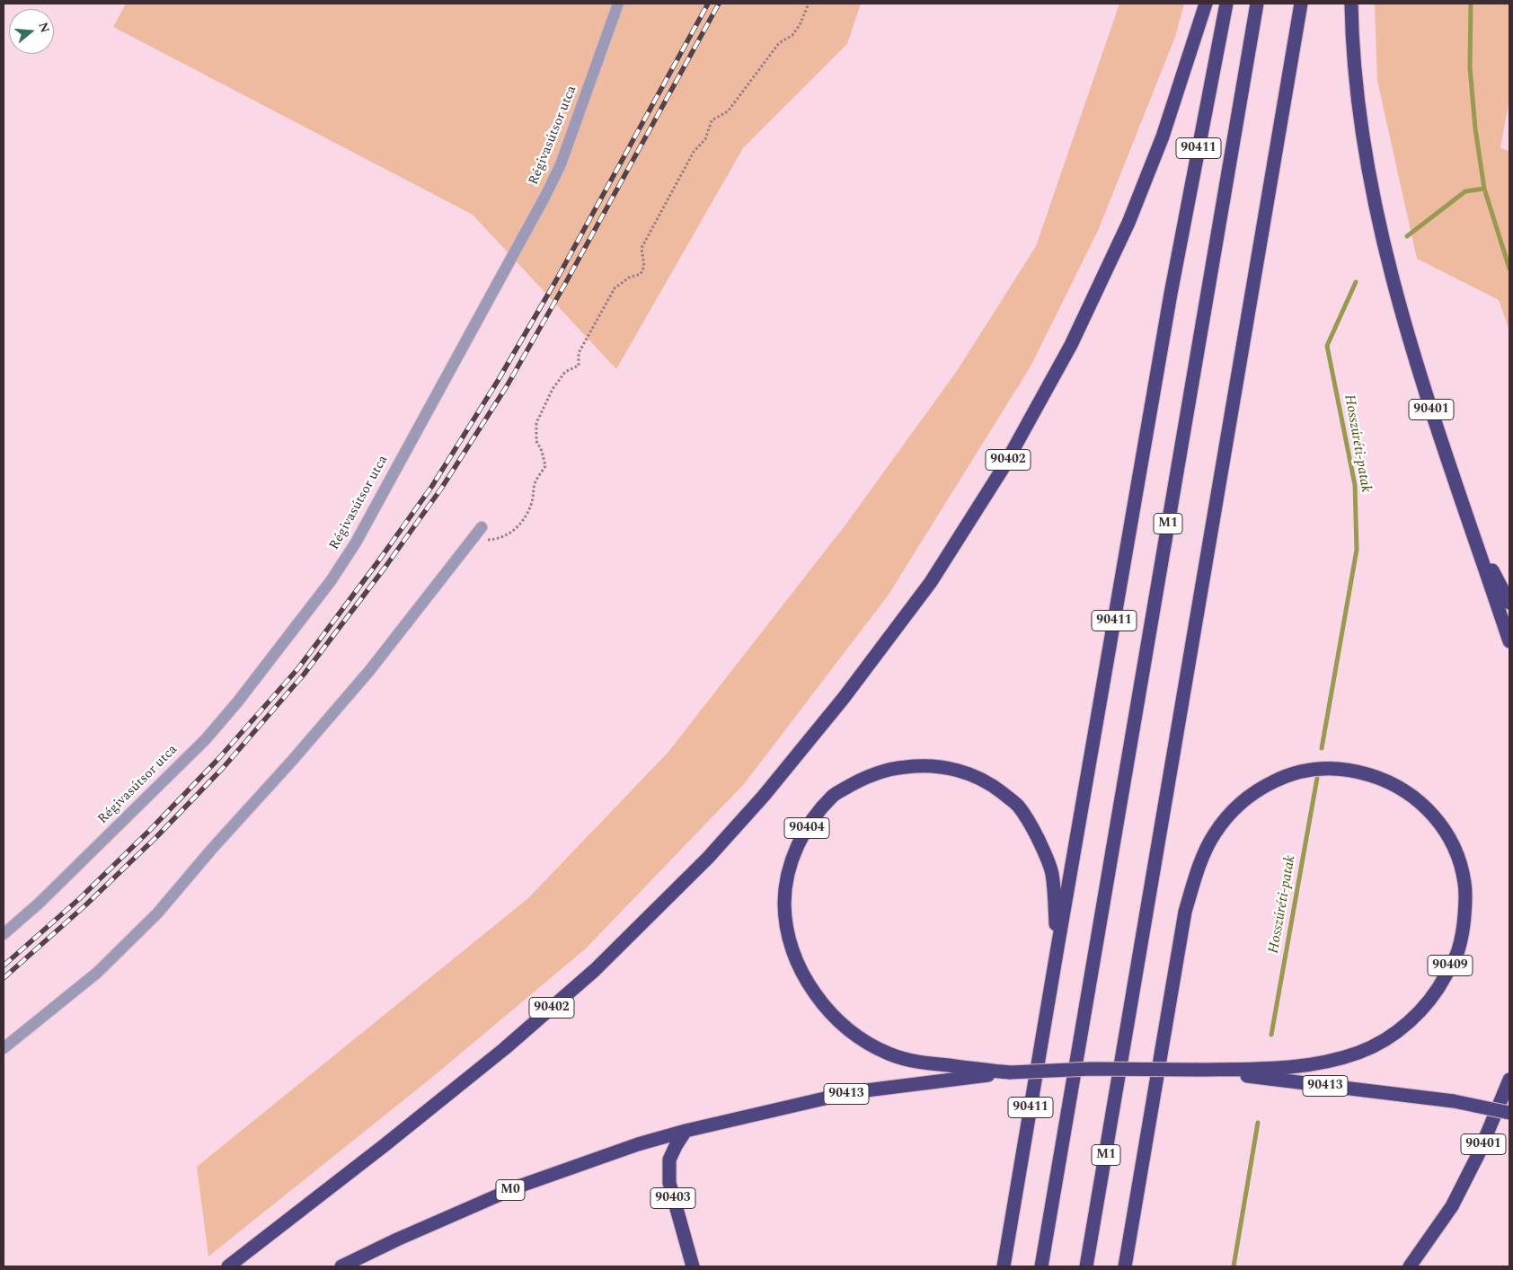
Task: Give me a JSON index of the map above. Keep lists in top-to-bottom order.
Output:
{
  "streets": {
    "highway": [
      "90411",
      "90401",
      "90402",
      "M1",
      "90404",
      "90409",
      "90413",
      "M0",
      "90403"
    ],
    "street": ["Régivasútsor utca"]
  },
  "crossings": [
    ["90411", "90404"],
    ["90404", "90413"],
    ["90409", "90413"],
    ["90413", "M0"],
    ["90413", "90403"],
    ["M0", "90403"]
  ],
  "water": ["Hosszúréti-patak"],
  "north": "right"
}
